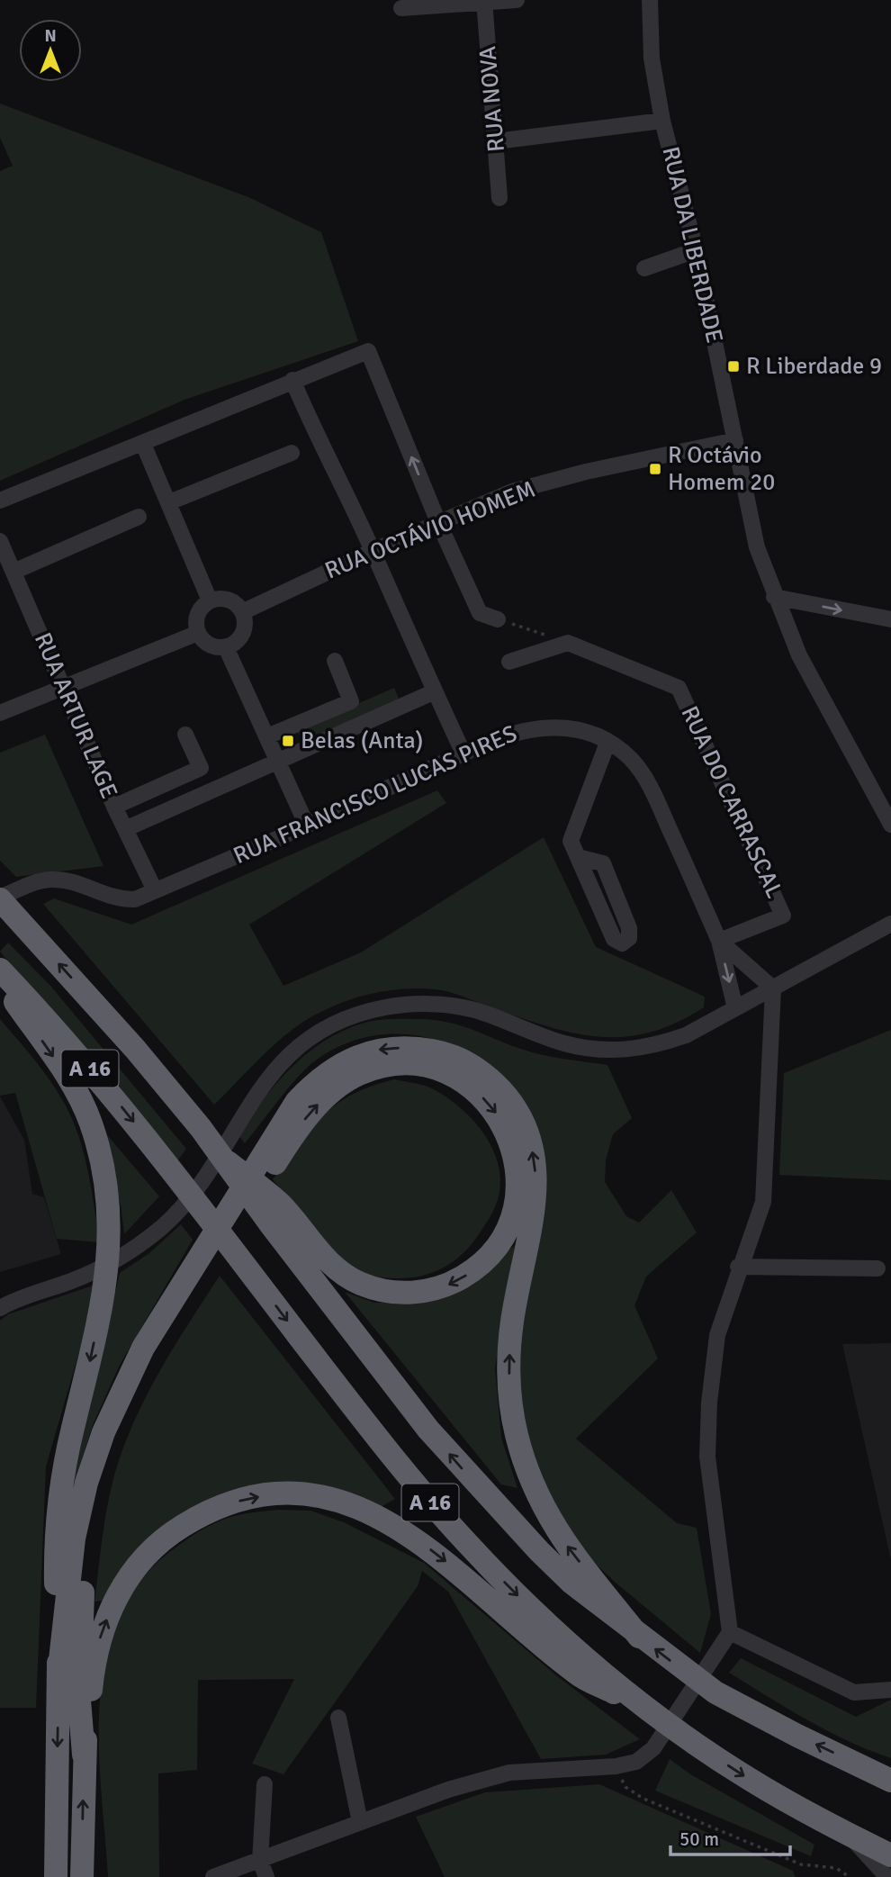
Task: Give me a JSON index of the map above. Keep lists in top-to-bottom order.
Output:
{
  "streets": {
    "highway": ["A 16"],
    "street": [
      "RUA NOVA",
      "RUA DA LIBERDADE",
      "RUA OCTÁVIO HOMEM",
      "RUA ARTUR LAGE",
      "RUA FRANCISCO LUCAS PIRES",
      "RUA DO CARRASCAL"
    ]
  },
  "crossings": [
    ["RUA DA LIBERDADE", "RUA OCTÁVIO HOMEM"],
    ["RUA ARTUR LAGE", "RUA FRANCISCO LUCAS PIRES"],
    ["RUA FRANCISCO LUCAS PIRES", "RUA DO CARRASCAL"],
    ["RUA FRANCISCO LUCAS PIRES", "A 16"]
  ],
  "places": {
    "transit": ["R Liberdade 9", "R Octávio Homem 20", "Belas (Anta)"]
  },
  "scale_bar": "50 m",
  "north": "top"
}
